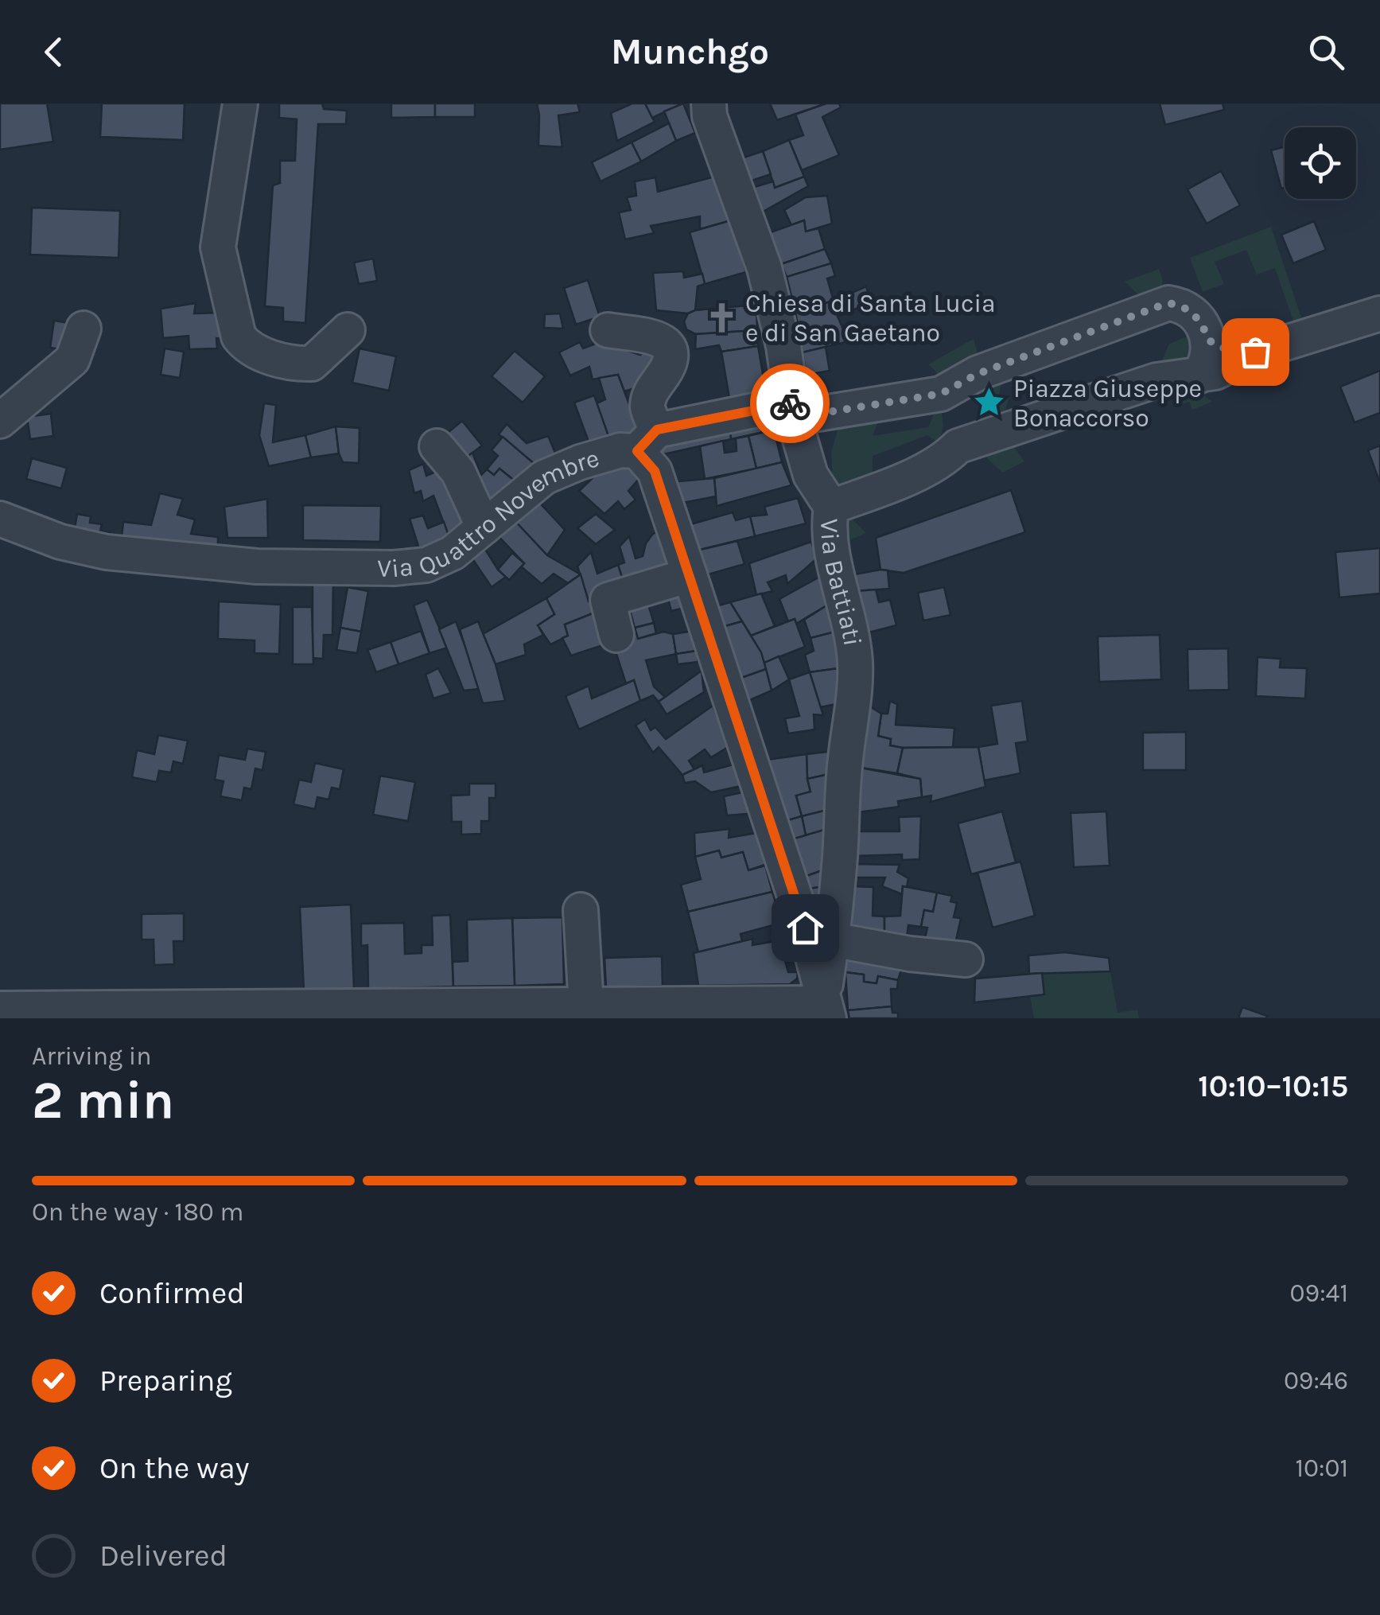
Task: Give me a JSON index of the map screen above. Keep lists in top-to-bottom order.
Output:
{
  "streets": {
    "street": ["Via Quattro Novembre", "Via Battiati"]
  },
  "crossings": [
    ["Via Quattro Novembre", "Via Battiati"]
  ],
  "places": {
    "church": ["Chiesa di Santa Lucia e di San Gaetano"],
    "place": ["Piazza Giuseppe Bonaccorso"]
  },
  "page": {
    "header": "Munchgo",
    "heading": ["2 min", "Arriving in", "10:10–10:15"],
    "bar": "On the way · 180 m",
    "list": [
      ["Confirmed", "09:41"],
      ["Preparing", "09:46"],
      ["On the way", "10:01"],
      "Delivered"
    ]
  }
}
